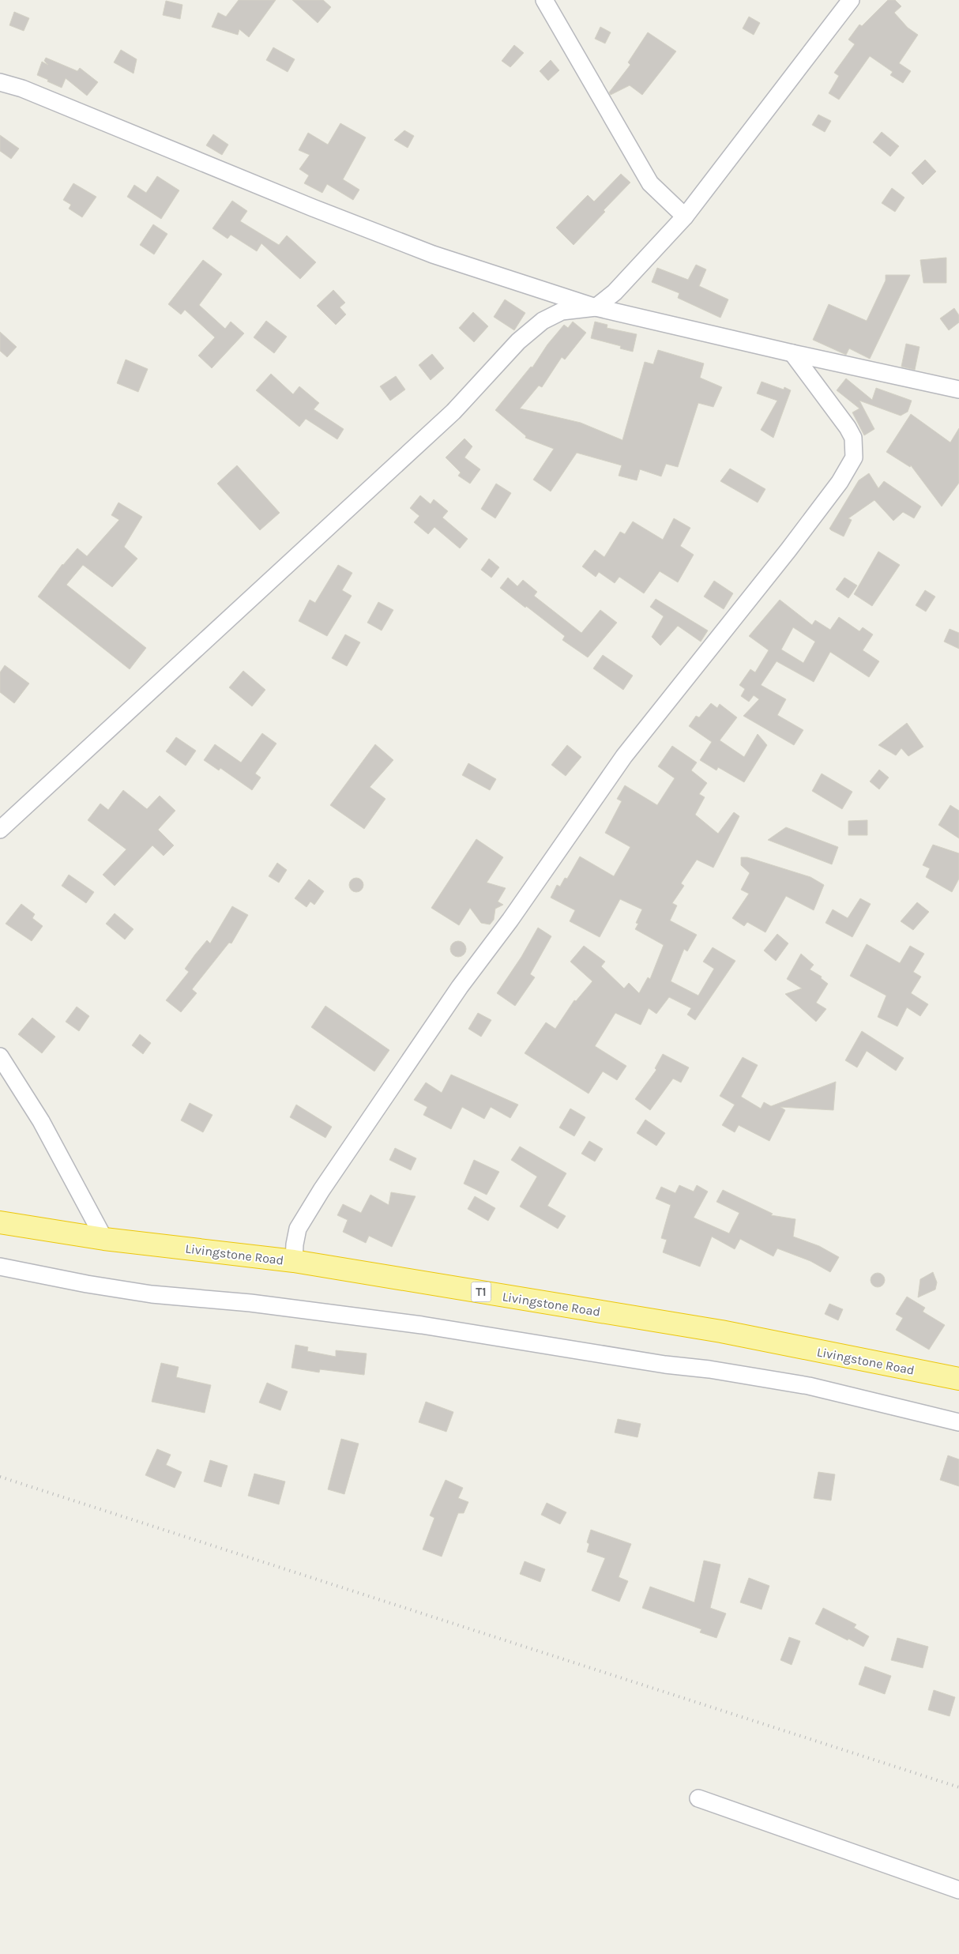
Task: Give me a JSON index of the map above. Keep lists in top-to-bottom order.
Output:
{
  "streets": {
    "highway": ["Livingstone Road", "T1"]
  }
}
